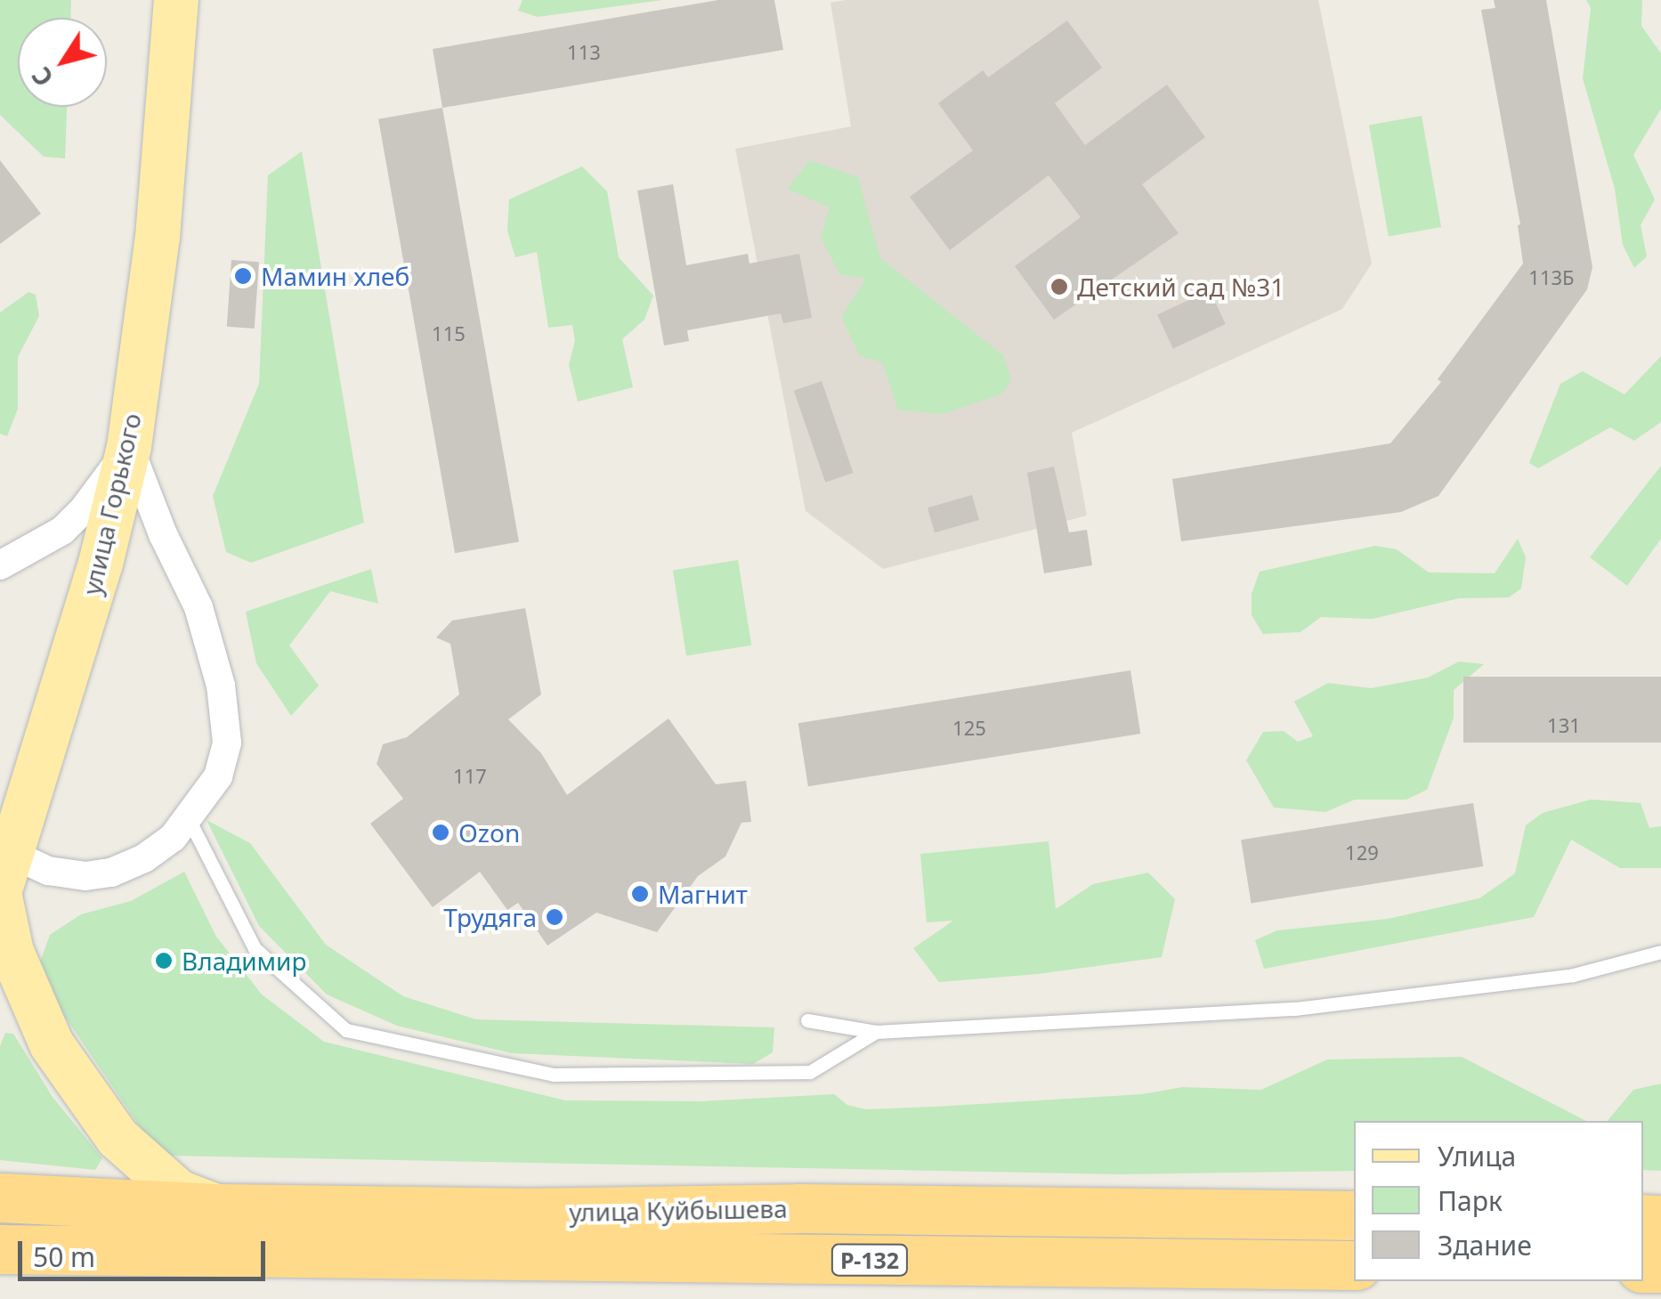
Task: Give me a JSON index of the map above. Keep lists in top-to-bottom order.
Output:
{
  "streets": {
    "highway": ["улица Куйбышева", "Р-132"],
    "main road": ["улица Горького"]
  },
  "places": [
    "Мамин хлеб",
    "Детский сад №31",
    "Ozon",
    "Магнит",
    "Трудяга",
    "Владимир"
  ],
  "house_numbers": [
    "113",
    "113Б",
    "115",
    "131",
    "125",
    "117",
    "129"
  ],
  "legend": ["Улица", "Парк", "Здание"],
  "scale_bar": "50 m",
  "north": "bottom left"
}
